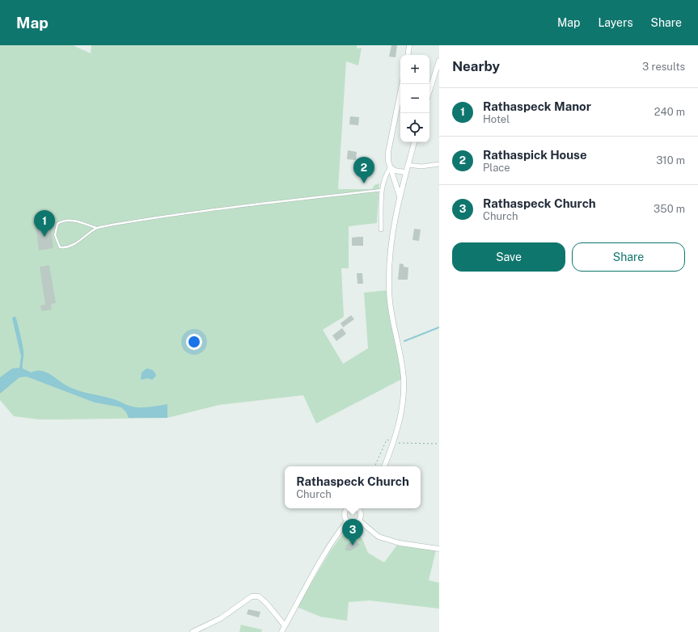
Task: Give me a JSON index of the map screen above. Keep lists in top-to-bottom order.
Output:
{
  "page": {
    "header": "Map",
    "nav": ["Map", "Layers", "Share"],
    "heading": ["Nearby", "3 results"],
    "map_buttons": ["+", "−"],
    "list": [
      {
        "mark": "1",
        "name": "Rathaspeck Manor",
        "note": "Hotel",
        "value": "240 m"
      },
      {
        "mark": "2",
        "name": "Rathaspick House",
        "note": "Place",
        "value": "310 m"
      },
      {
        "mark": "3",
        "name": "Rathaspeck Church",
        "note": "Church",
        "value": "350 m"
      }
    ],
    "pins": ["2", "1", "3"],
    "buttons": ["Save", "Share"],
    "popup": ["Rathaspeck Church", "Church"]
  }
}
